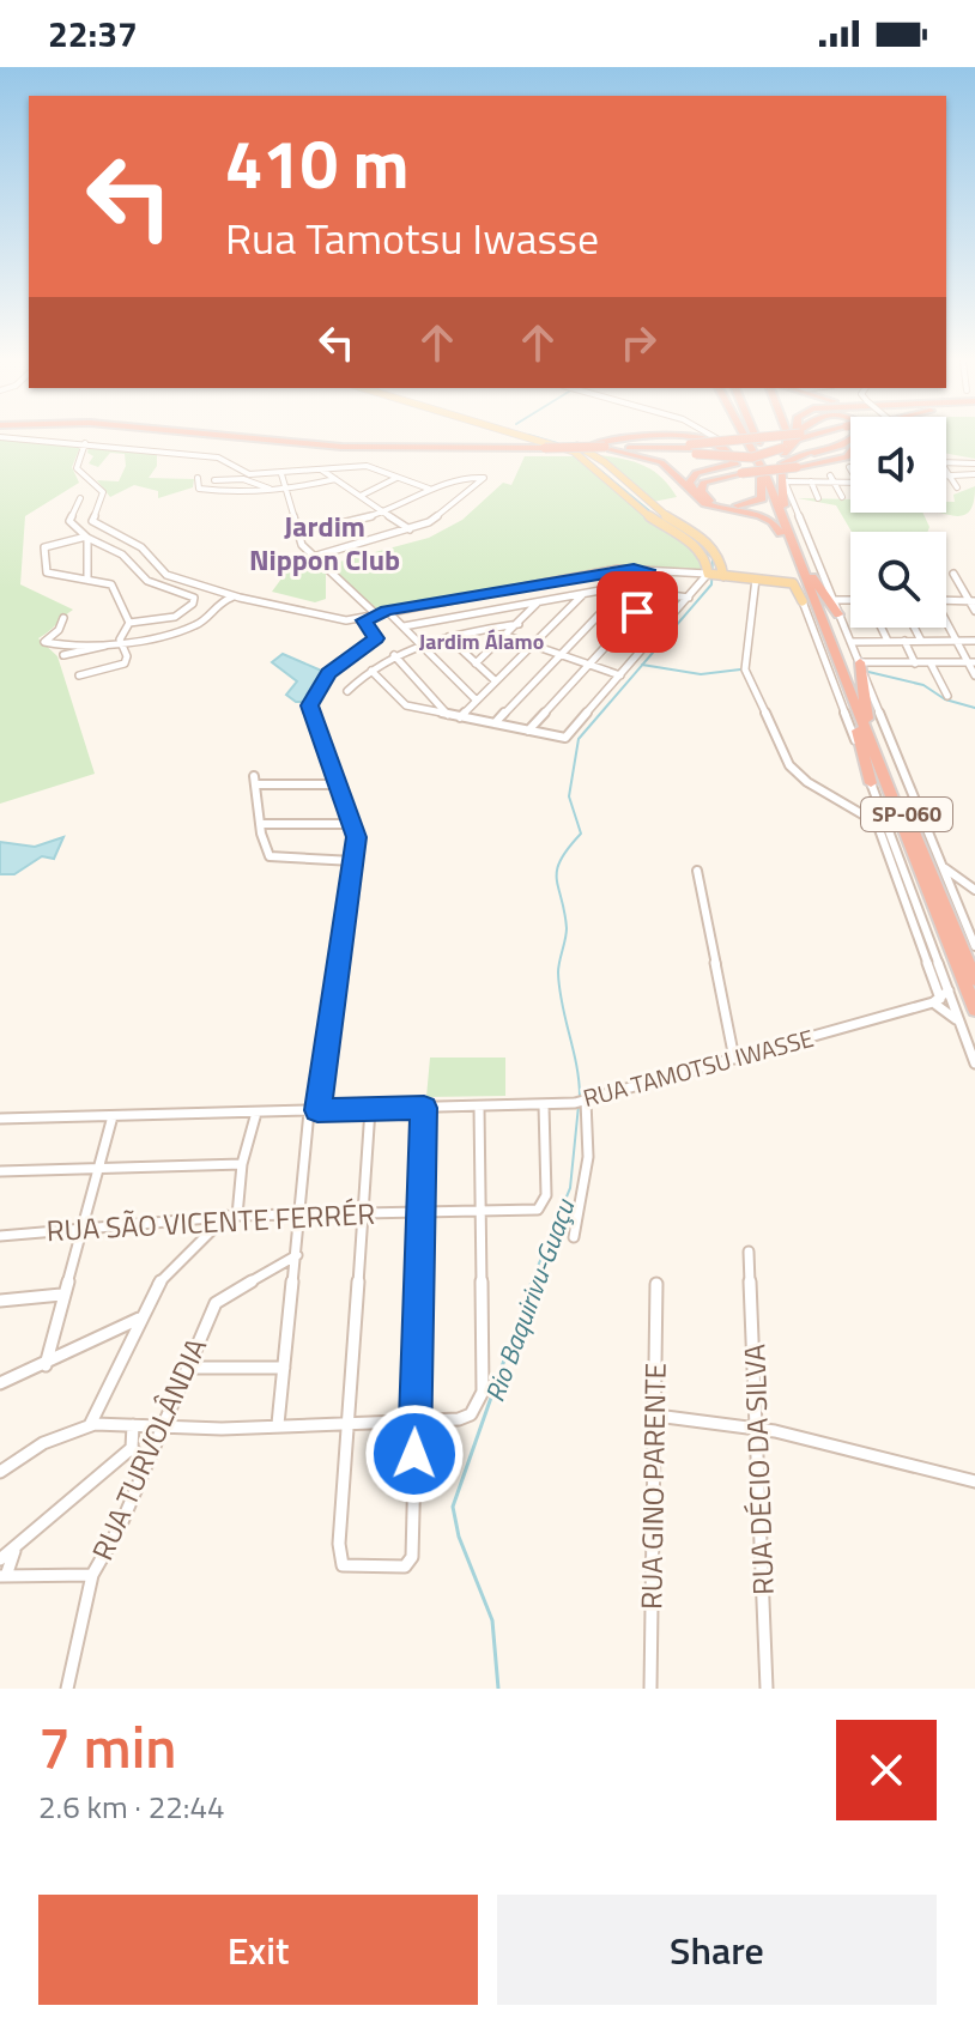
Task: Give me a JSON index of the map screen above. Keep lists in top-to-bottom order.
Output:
{
  "streets": {
    "highway": ["SP-060"],
    "street": [
      "RUA TAMOTSU IWASSE",
      "RUA SÃO VICENTE FERRÉR",
      "RUA TURVOLÂNDIA",
      "RUA DÉCIO DA SILVA",
      "RUA GINO PARENTE"
    ]
  },
  "crossings": [
    ["RUA TAMOTSU IWASSE", "RUA SÃO VICENTE FERRÉR"]
  ],
  "districts": ["Jardim Nippon Club", "Jardim Álamo"],
  "water": ["Rio Baquirivu-Guaçu"],
  "page": {
    "status": "22:37",
    "turn": ["410 m", "Rua Tamotsu Iwasse"],
    "heading": ["7 min", "2.6 km · 22:44"],
    "buttons": ["Exit", "Share"]
  }
}
